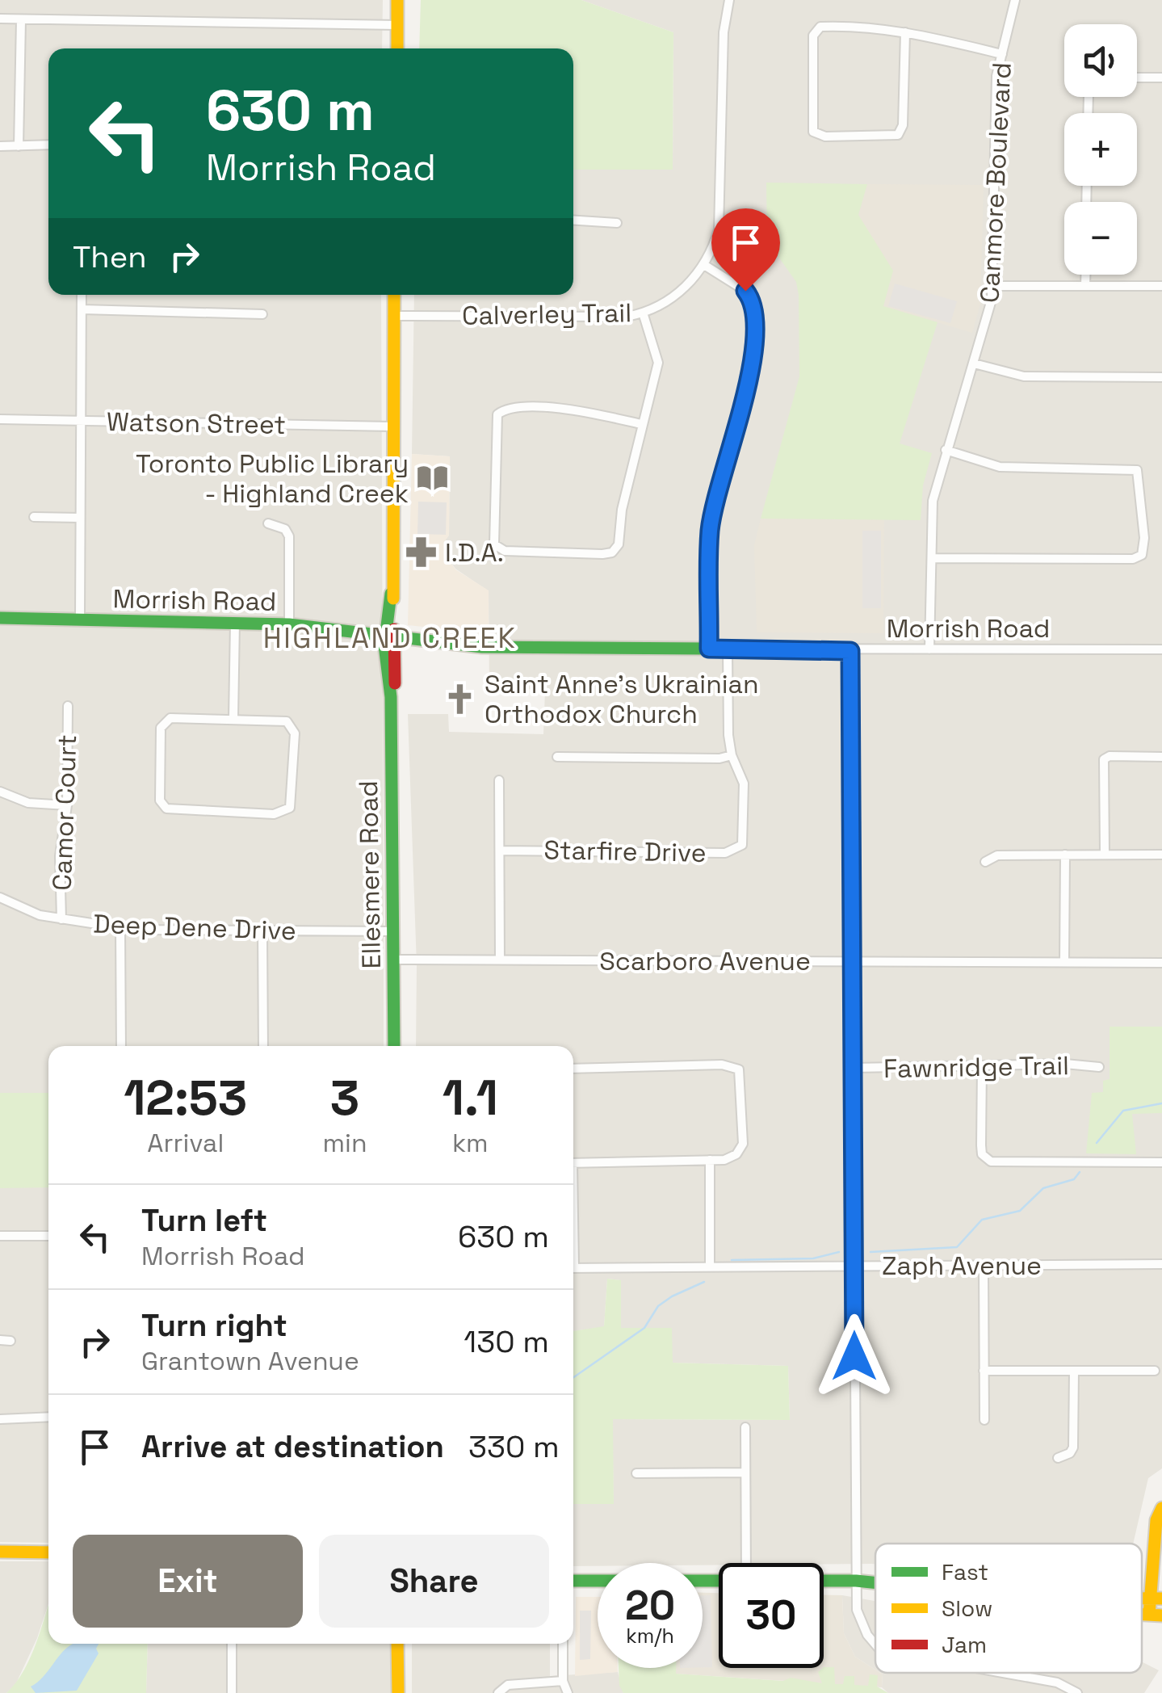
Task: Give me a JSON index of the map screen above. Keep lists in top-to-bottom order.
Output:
{
  "streets": {
    "main road": ["Morrish Road", "Ellesmere Road"],
    "street": [
      "Canmore Boulevard",
      "Calverley Trail",
      "Watson Street",
      "Camor Court",
      "Starfire Drive",
      "Deep Dene Drive",
      "Scarboro Avenue",
      "Fawnridge Trail",
      "Zaph Avenue"
    ]
  },
  "crossings": [
    ["Canmore Boulevard", "Morrish Road"],
    ["Calverley Trail", "Ellesmere Road"],
    ["Watson Street", "Ellesmere Road"],
    ["Morrish Road", "Starfire Drive"],
    ["Morrish Road", "Ellesmere Road"],
    ["Camor Court", "Deep Dene Drive"],
    ["Ellesmere Road", "Deep Dene Drive"],
    ["Ellesmere Road", "Scarboro Avenue"]
  ],
  "districts": ["HIGHLAND CREEK"],
  "places": {
    "library": ["Toronto Public Library - Highland Creek"],
    "pharmacy": ["I.D.A."],
    "church": ["Saint Anne’s Ukrainian Orthodox Church"]
  },
  "legend": ["Fast", "Slow", "Jam"],
  "page": {
    "map_buttons": ["+", "−"],
    "turn": ["630 m", "Morrish Road"],
    "then": "Then",
    "eta": [
      "12:53",
      "Arrival",
      "3",
      "min",
      "1.1",
      "km"
    ],
    "list": [
      {
        "name": "Turn left",
        "note": "Morrish Road",
        "value": "630 m"
      },
      {
        "name": "Turn right",
        "note": "Grantown Avenue",
        "value": "130 m"
      },
      {
        "name": "Arrive at destination",
        "value": "330 m"
      }
    ],
    "buttons": ["Exit", "Share"],
    "speed": "20 km/h",
    "limit": "30"
  }
}
